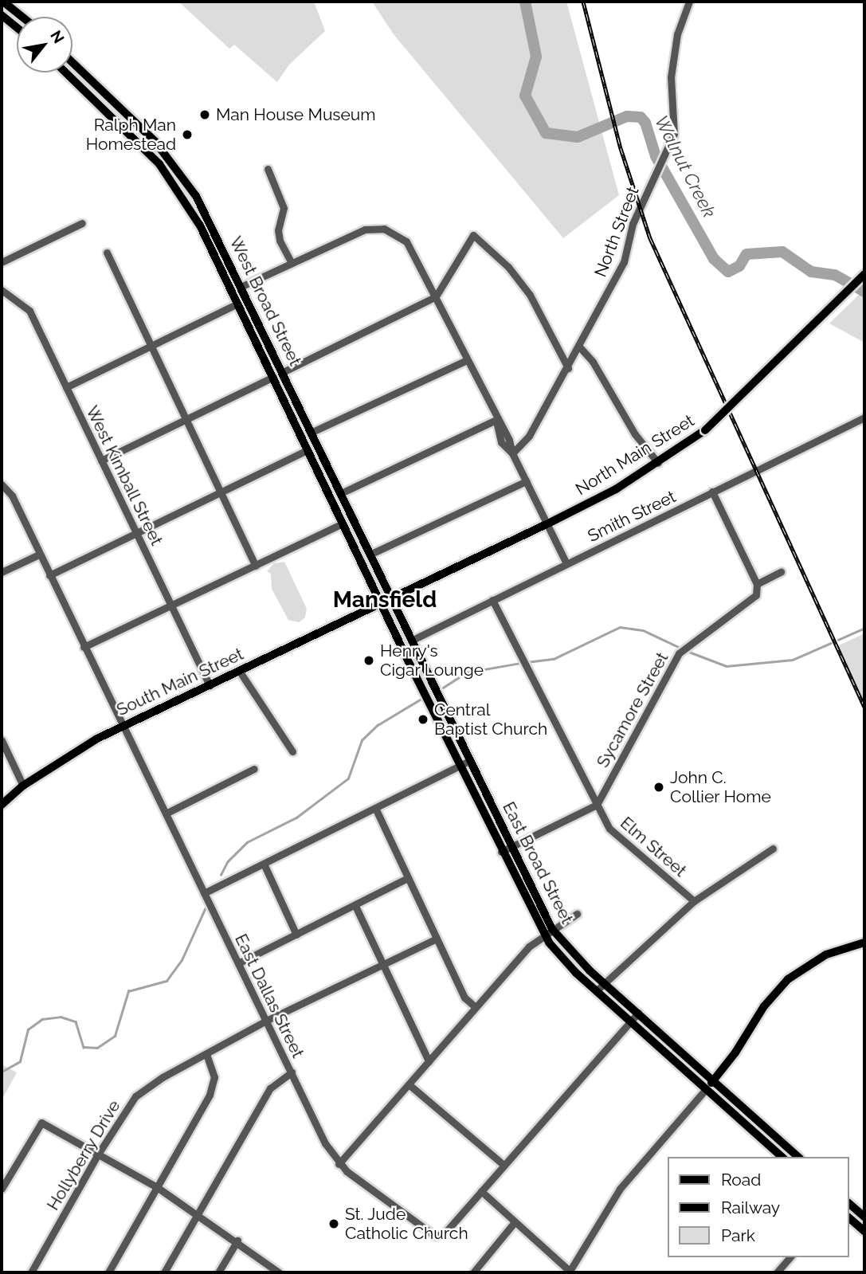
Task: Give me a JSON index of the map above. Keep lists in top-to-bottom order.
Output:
{
  "streets": {
    "main road": [
      "West Broad Street",
      "North Main Street",
      "South Main Street",
      "East Broad Street"
    ],
    "street": [
      "North Street",
      "West Kimball Street",
      "Smith Street",
      "Sycamore Street",
      "Elm Street",
      "East Dallas Street",
      "Hollyberry Drive"
    ]
  },
  "crossings": [
    ["West Broad Street", "North Main Street"],
    ["West Broad Street", "South Main Street"],
    ["West Broad Street", "East Broad Street"],
    ["North Main Street", "South Main Street"],
    ["North Main Street", "East Broad Street"],
    ["West Kimball Street", "South Main Street"],
    ["Smith Street", "Elm Street"],
    ["Smith Street", "East Broad Street"],
    ["South Main Street", "East Broad Street"],
    ["South Main Street", "East Dallas Street"],
    ["Sycamore Street", "Elm Street"],
    ["East Dallas Street", "Hollyberry Drive"]
  ],
  "districts": ["Mansfield"],
  "water": ["Walnut Creek"],
  "places": [
    "Man House Museum",
    "Ralph Man Homestead",
    "Henry's Cigar Lounge",
    "Central Baptist Church",
    "John C. Collier Home",
    "St. Jude Catholic Church"
  ],
  "legend": ["Road", "Railway", "Park"],
  "north": "top right"
}
